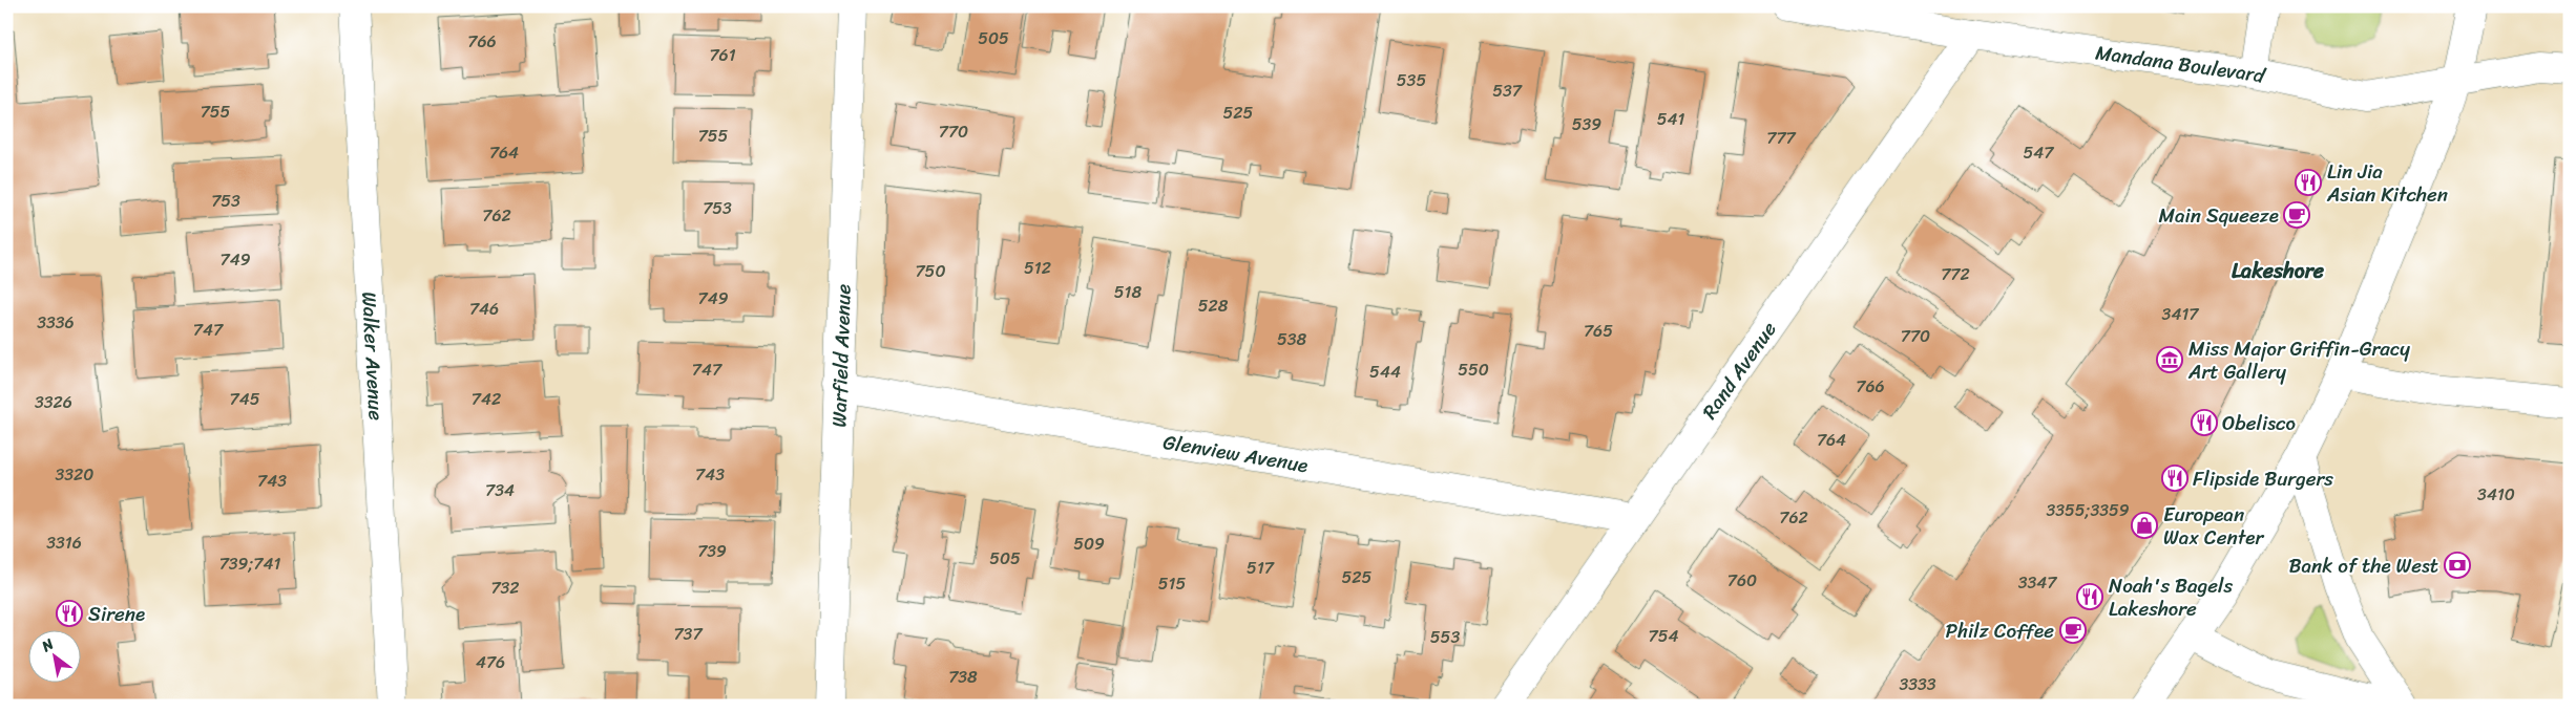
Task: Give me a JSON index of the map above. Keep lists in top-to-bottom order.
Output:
{
  "streets": {
    "street": [
      "Mandana Boulevard",
      "Warfield Avenue",
      "Walker Avenue",
      "Rand Avenue",
      "Glenview Avenue"
    ]
  },
  "crossings": [
    ["Mandana Boulevard", "Rand Avenue"],
    ["Warfield Avenue", "Glenview Avenue"],
    ["Rand Avenue", "Glenview Avenue"]
  ],
  "districts": ["Lakeshore"],
  "places": {
    "restaurant": [
      "Lin Jia Asian Kitchen",
      "Obelisco",
      "Flipside Burgers",
      "Noah's Bagels Lakeshore",
      "Sirene"
    ],
    "cafe": ["Main Squeeze", "Philz Coffee"],
    "museum": ["Miss Major Griffin-Gracy Art Gallery"],
    "shop": ["European Wax Center"],
    "bank": ["Bank of the West"]
  },
  "house_numbers": [
    "505",
    "766",
    "761",
    "535",
    "537",
    "755",
    "525",
    "541",
    "539",
    "770",
    "755",
    "777",
    "764",
    "547",
    "753",
    "753",
    "762",
    "749",
    "512",
    "750",
    "772",
    "518",
    "749",
    "528",
    "746",
    "3417",
    "3336",
    "747",
    "765",
    "770",
    "538",
    "747",
    "550",
    "544",
    "766",
    "745",
    "742",
    "3326",
    "764",
    "3320",
    "743",
    "743",
    "734",
    "3410",
    "3355;3359",
    "762",
    "3316",
    "509",
    "739",
    "505",
    "739;741",
    "517",
    "525",
    "760",
    "3347",
    "515",
    "732",
    "737",
    "754",
    "553",
    "476",
    "738",
    "3333"
  ],
  "north": "top left"
}
